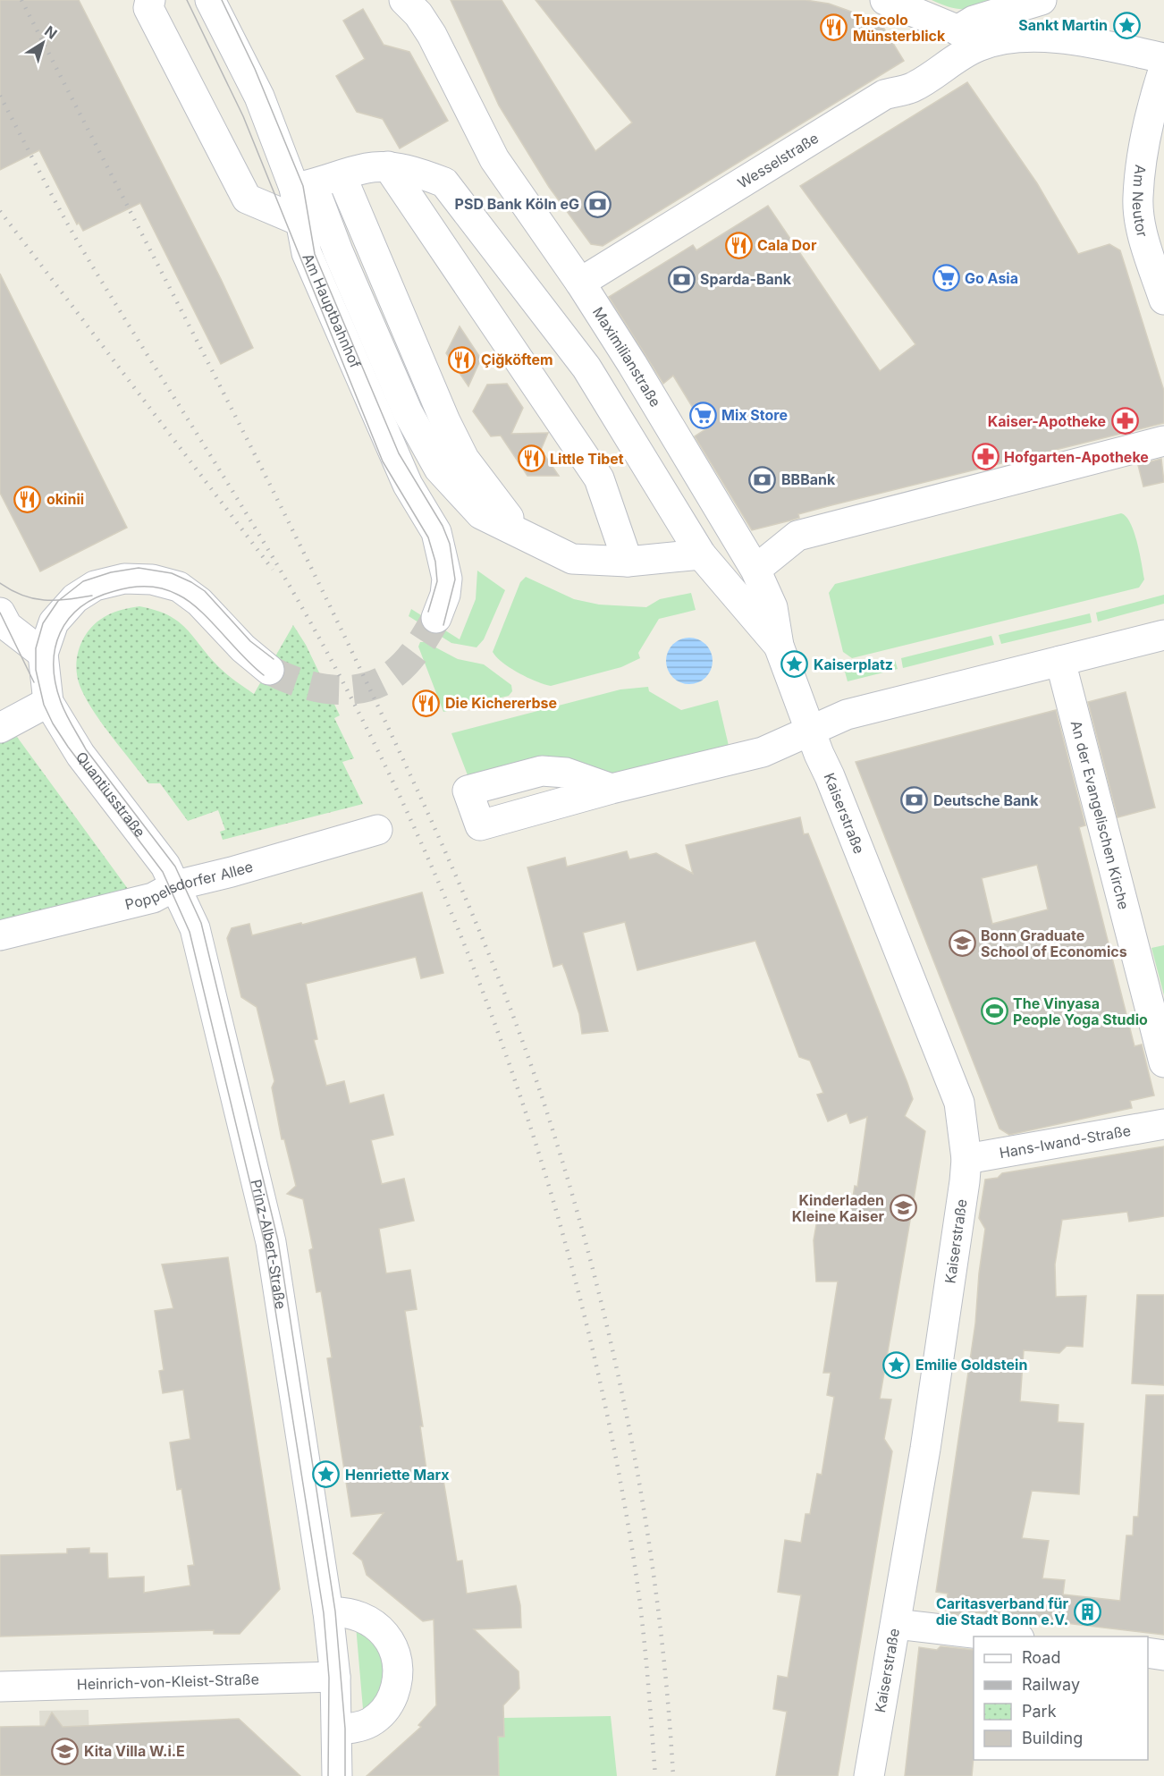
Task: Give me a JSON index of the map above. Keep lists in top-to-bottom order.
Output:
{
  "streets": {
    "street": [
      "Wesselstraße",
      "Am Neutor",
      "Am Hauptbahnhof",
      "Maximilianstraße",
      "Quantiusstraße",
      "Kaiserstraße",
      "An der Evangelischen Kirche",
      "Poppelsdorfer Allee",
      "Hans-Iwand-Straße",
      "Prinz-Albert-Straße",
      "Heinrich-von-Kleist-Straße"
    ]
  },
  "crossings": [
    ["Wesselstraße", "Maximilianstraße"],
    ["Maximilianstraße", "Kaiserstraße"],
    ["Quantiusstraße", "Poppelsdorfer Allee"],
    ["Quantiusstraße", "Prinz-Albert-Straße"],
    ["Kaiserstraße", "Hans-Iwand-Straße"],
    ["Poppelsdorfer Allee", "Prinz-Albert-Straße"],
    ["Prinz-Albert-Straße", "Heinrich-von-Kleist-Straße"]
  ],
  "places": {
    "place": [
      "Sankt Martin",
      "Kaiserplatz",
      "Emilie Goldstein",
      "Henriette Marx"
    ],
    "restaurant": [
      "Tuscolo Münsterblick",
      "Cala Dor",
      "Çiğköftem",
      "Little Tibet",
      "okinii",
      "Die Kichererbse"
    ],
    "bank": [
      "PSD Bank Köln eG",
      "Sparda-Bank",
      "BBBank",
      "Deutsche Bank"
    ],
    "supermarket": ["Go Asia", "Mix Store"],
    "pharmacy": ["Kaiser-Apotheke", "Hofgarten-Apotheke"],
    "school or university": ["Bonn Graduate School of Economics", "Kinderladen Kleine Kaiser", "Kita Villa W.i.E"],
    "sports": ["The Vinyasa People Yoga Studio"],
    "building": ["Caritasverband für die Stadt Bonn e.V."]
  },
  "legend": [
    "Road",
    "Railway",
    "Park",
    "Building"
  ],
  "north": "top right"
}
